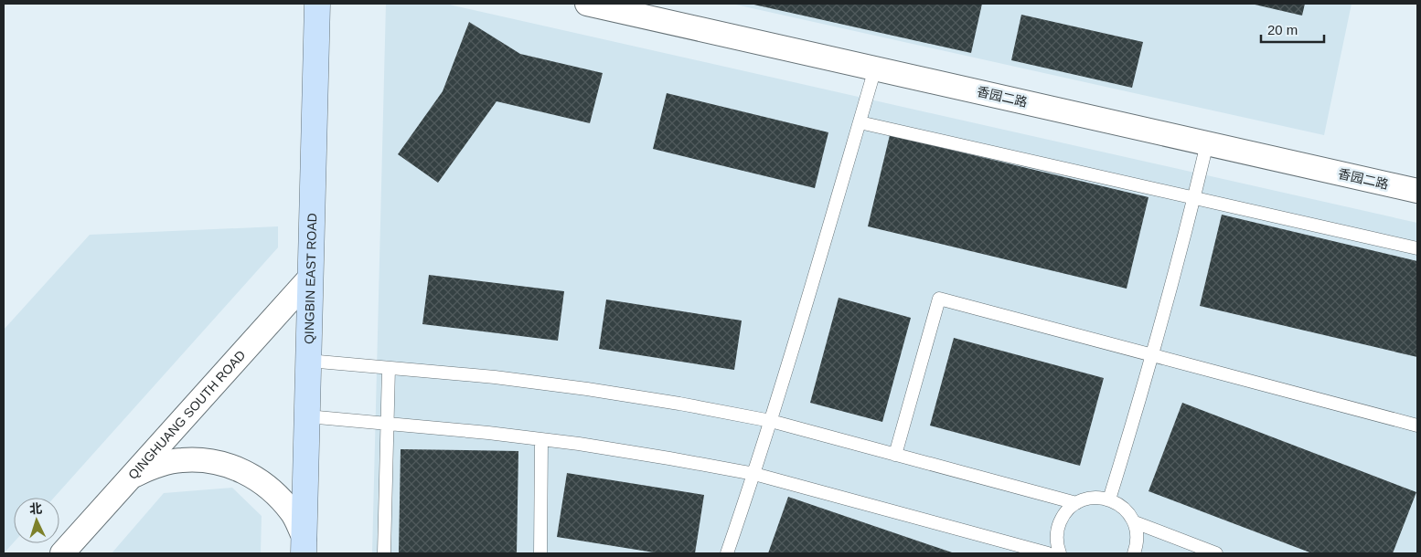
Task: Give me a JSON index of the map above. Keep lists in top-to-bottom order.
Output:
{
  "streets": {
    "street": ["香园二路", "QINGBIN EAST ROAD", "QINGHUANG SOUTH ROAD"]
  },
  "crossings": [
    ["QINGBIN EAST ROAD", "QINGHUANG SOUTH ROAD"]
  ],
  "scale_bar": "20 m",
  "north": "top"
}
